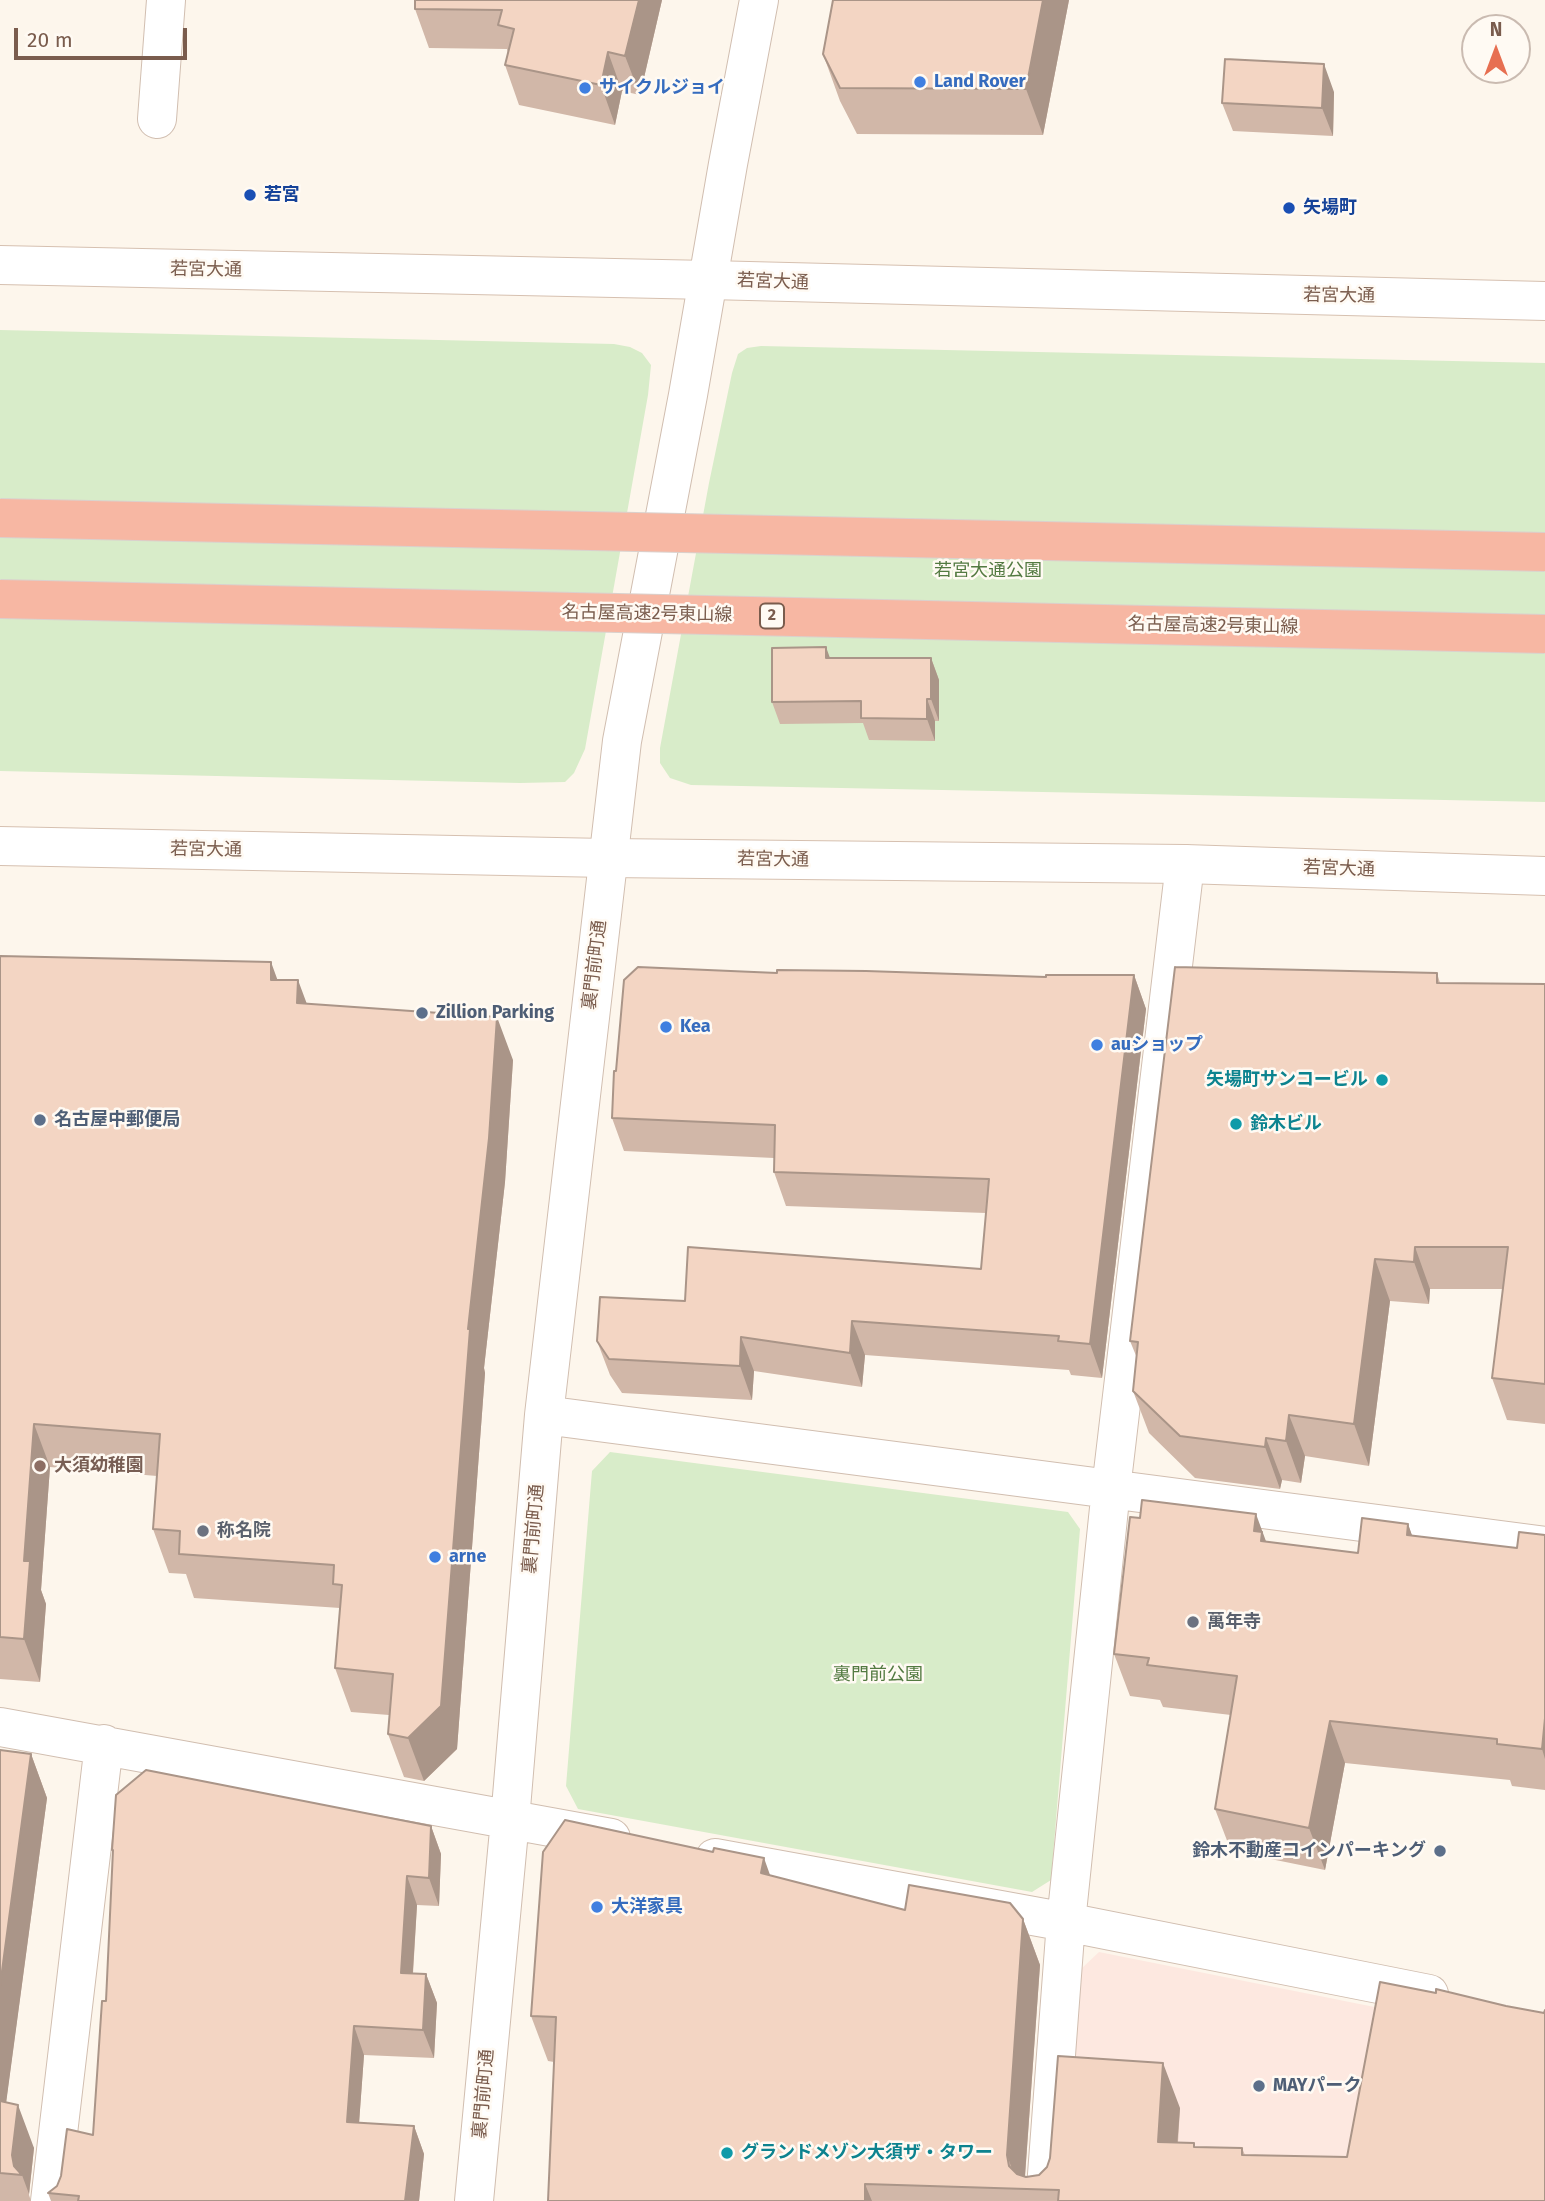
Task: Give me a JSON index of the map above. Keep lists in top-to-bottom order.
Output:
{
  "streets": {
    "highway": ["名古屋高速2号東山線", "2"],
    "street": ["若宮大通", "裏門前町通"]
  },
  "crossings": [
    ["若宮大通", "裏門前町通"]
  ],
  "parks": ["若宮大通公園", "裏門前公園"],
  "places": [
    "Land Rover",
    "サイクルジョイ",
    "若宮",
    "矢場町",
    "Zillion Parking",
    "Kea",
    "auショップ",
    "矢場町サンコービル",
    "名古屋中郵便局",
    "鈴木ビル",
    "大須幼稚園",
    "称名院",
    "arne",
    "萬年寺",
    "鈴木不動産コインパーキング",
    "大洋家具",
    "MAYパーク",
    "グランドメゾン大須ザ・タワー"
  ],
  "scale_bar": "20 m",
  "north": "top"
}
